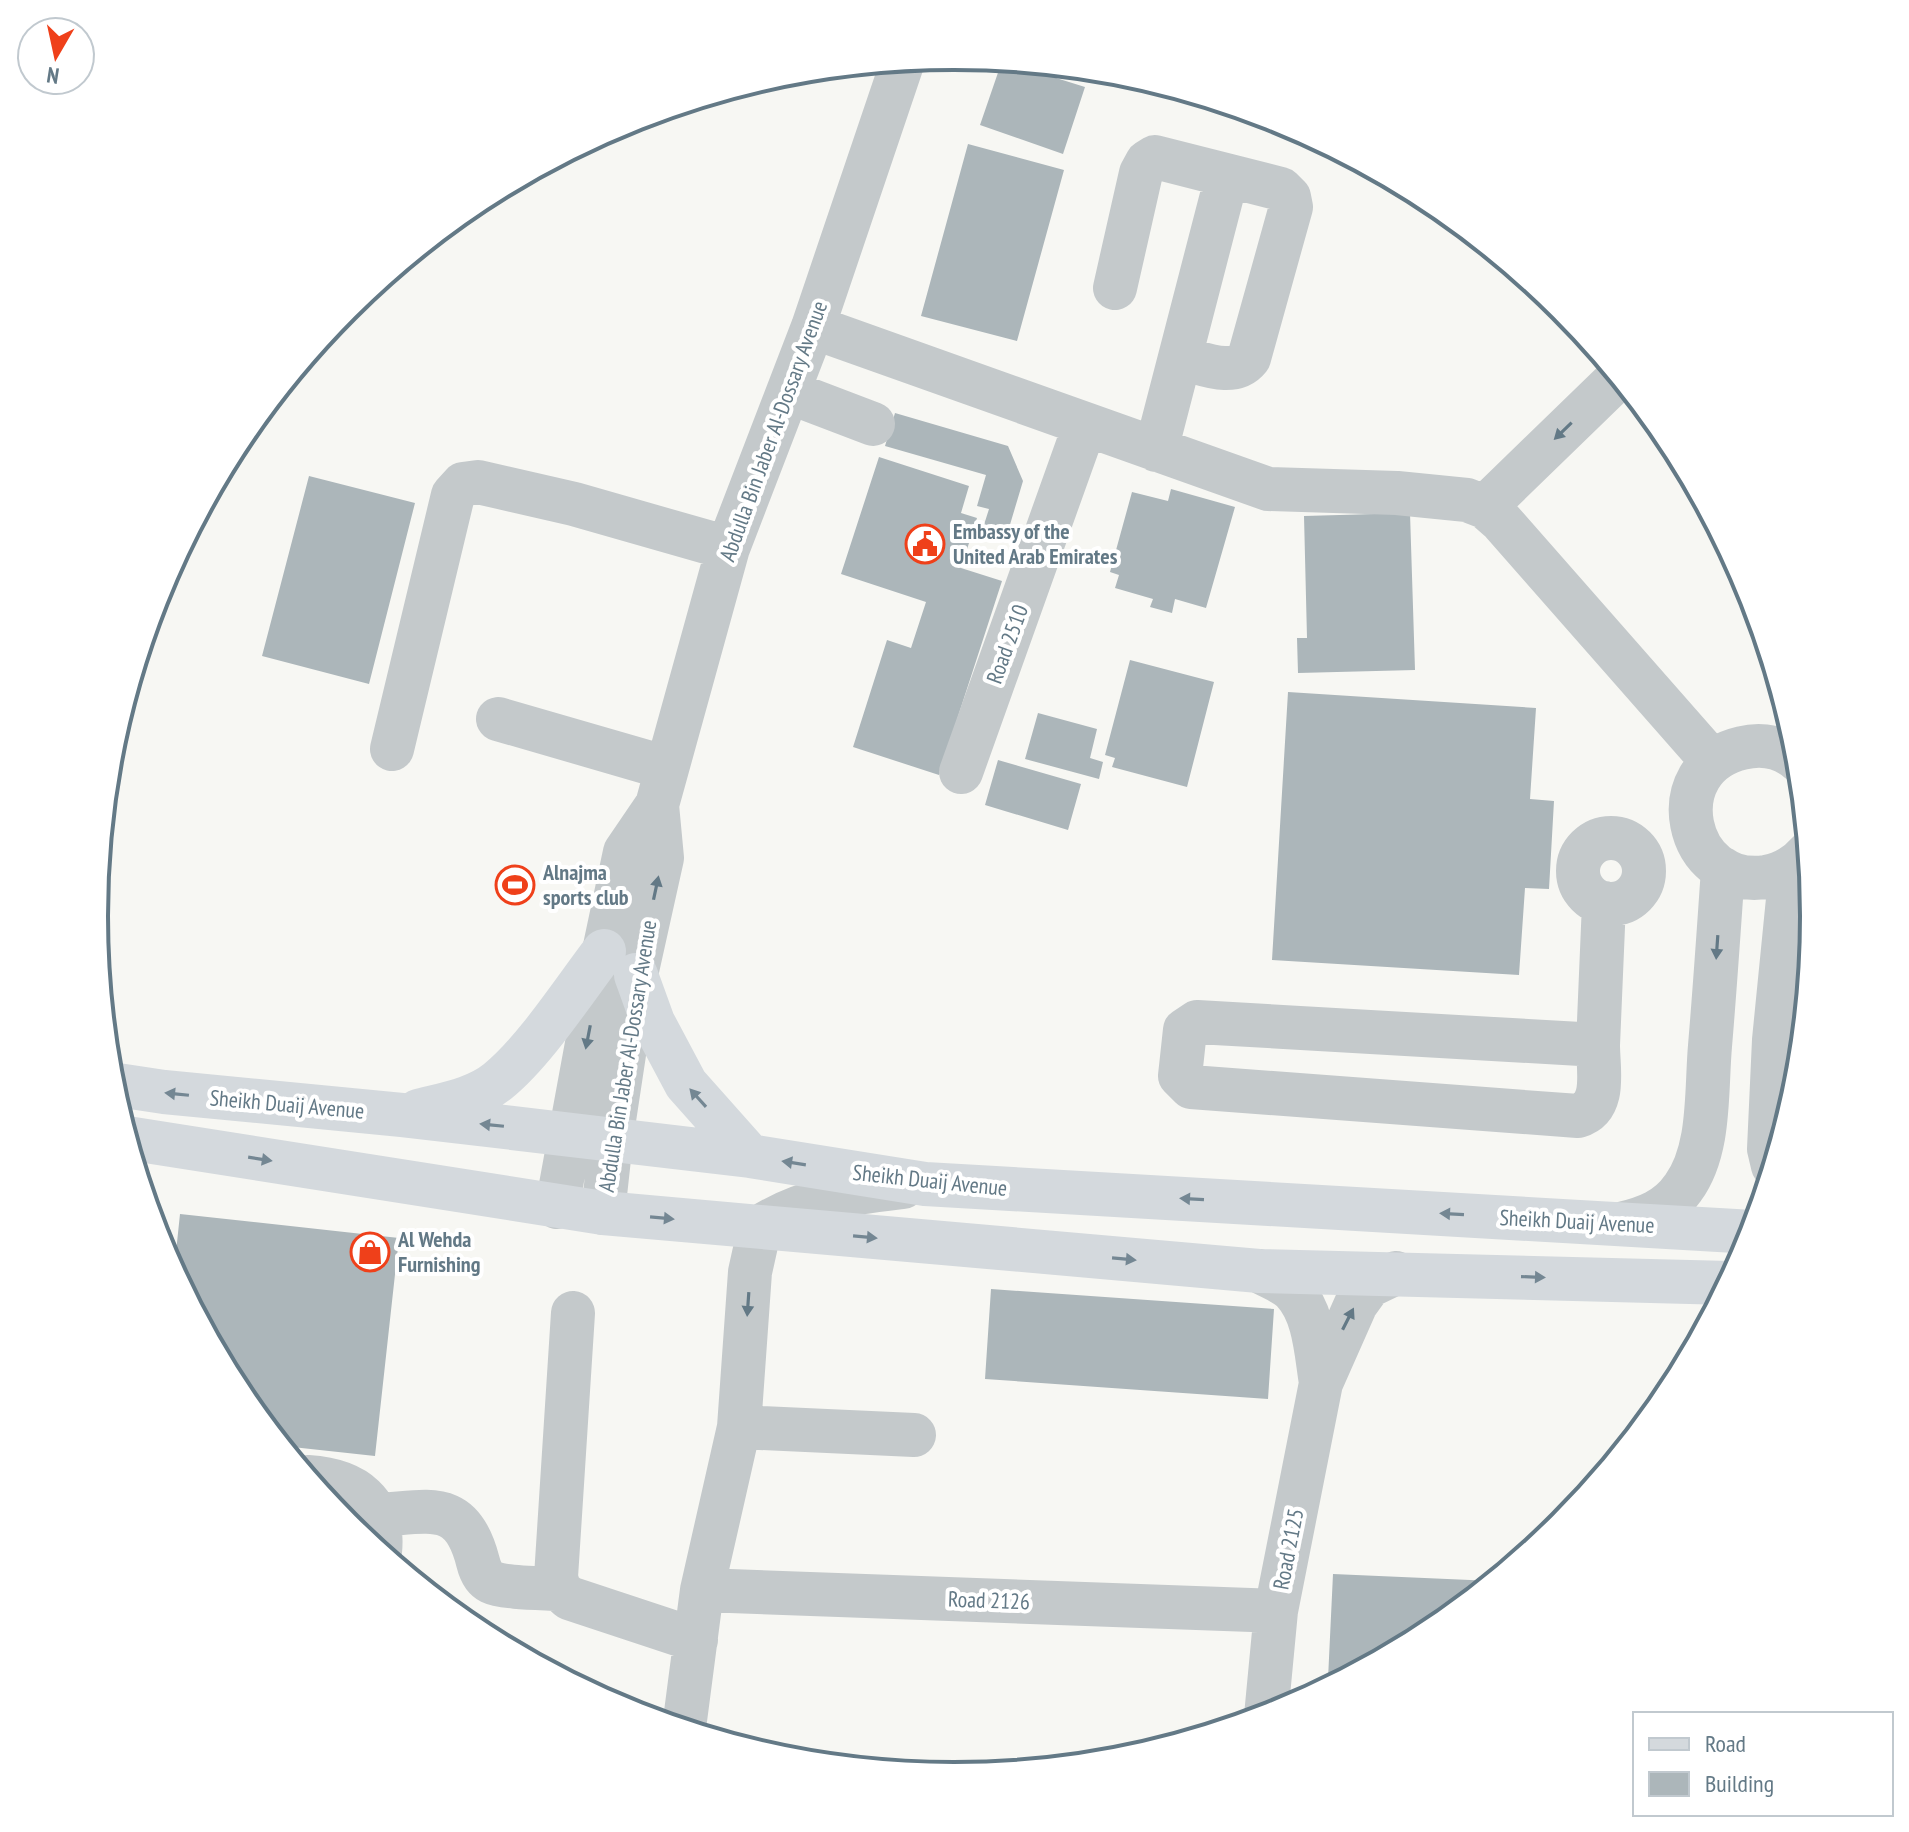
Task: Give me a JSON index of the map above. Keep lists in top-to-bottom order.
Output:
{
  "streets": {
    "main road": ["Sheikh Duaij Avenue"],
    "street": [
      "Abdulla Bin Jaber Al-Dossary Avenue",
      "Road 2510",
      "Road 2125",
      "Road 2126"
    ]
  },
  "crossings": [
    ["Abdulla Bin Jaber Al-Dossary Avenue", "Sheikh Duaij Avenue"],
    ["Road 2125", "Road 2126"]
  ],
  "places": {
    "public building": ["Embassy of the United Arab Emirates"],
    "sports": ["Alnajma sports club"],
    "shop": ["Al Wehda Furnishing"]
  },
  "legend": ["Road", "Building"],
  "north": "bottom"
}
